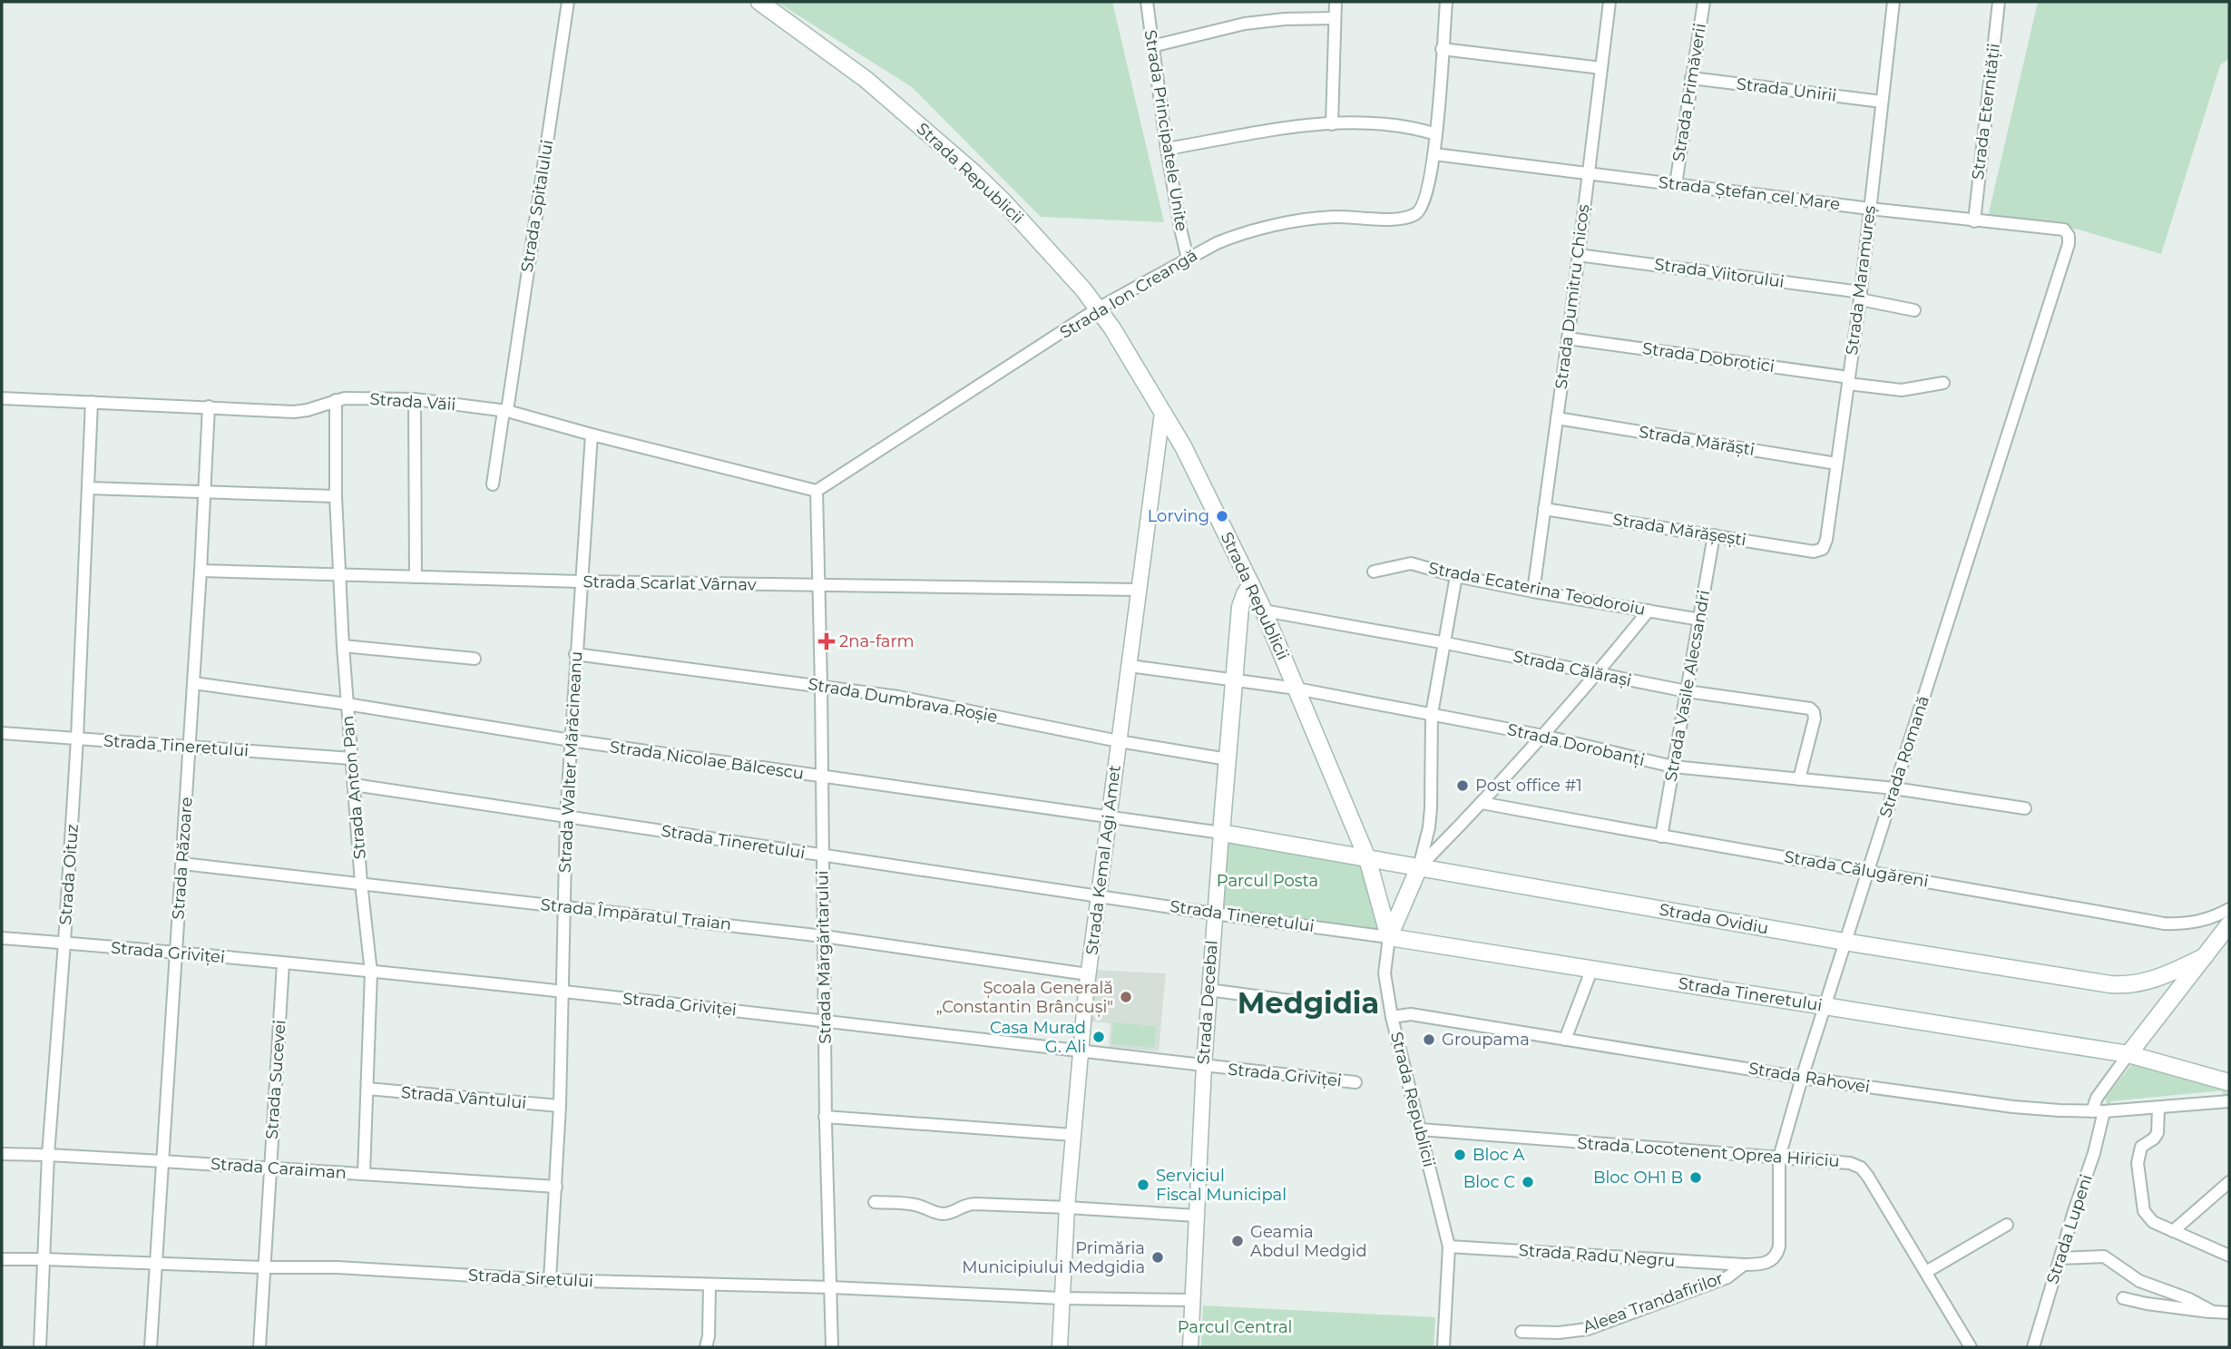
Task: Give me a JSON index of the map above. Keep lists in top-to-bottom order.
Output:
{
  "streets": {
    "main road": [
      "Strada Republicii",
      "Strada Tineretului",
      "Strada Ovidiu",
      "Strada Decebal",
      "Strada Lupeni"
    ],
    "street": [
      "Strada Unirii",
      "Strada Primăverii",
      "Strada Eternității",
      "Strada Principatele Unite",
      "Strada Ștefan cel Mare",
      "Strada Spitalului",
      "Strada Viitorului",
      "Strada Maramureș",
      "Strada Ion Creangă",
      "Strada Dumitru Chicoș",
      "Strada Dobrotici",
      "Strada Văii",
      "Strada Mărăști",
      "Strada Mărășești",
      "Strada Scarlat Vârnav",
      "Strada Ecaterina Teodoroiu",
      "Strada Călărași",
      "Strada Vasile Alecsandri",
      "Strada Dumbrava Roșie",
      "Strada Dorobanți",
      "Strada Romană",
      "Strada Nicolae Bălcescu",
      "Strada Walter Mărăcineanu",
      "Strada Anton Pan",
      "Strada Răzoare",
      "Strada Kemal Agi Amet",
      "Strada Călugăreni",
      "Strada Oituz",
      "Strada Împăratul Traian",
      "Strada Griviței",
      "Strada Mărgăritarului",
      "Strada Rahovei",
      "Strada Sucevei",
      "Strada Vântului",
      "Strada Locotenent Oprea Hiriciu",
      "Strada Caraiman",
      "Strada Radu Negru",
      "Strada Siretului",
      "Aleea Trandafirilor"
    ]
  },
  "crossings": [
    ["Strada Unirii", "Strada Primăverii"],
    ["Strada Unirii", "Strada Maramureș"],
    ["Strada Primăverii", "Strada Ștefan cel Mare"],
    ["Strada Eternității", "Strada Ștefan cel Mare"],
    ["Strada Principatele Unite", "Strada Ion Creangă"],
    ["Strada Republicii", "Strada Ion Creangă"],
    ["Strada Republicii", "Strada Călărași"],
    ["Strada Republicii", "Strada Dorobanți"],
    ["Strada Republicii", "Strada Tineretului"],
    ["Strada Republicii", "Strada Kemal Agi Amet"],
    ["Strada Republicii", "Strada Ovidiu"],
    ["Strada Republicii", "Strada Decebal"],
    ["Strada Republicii", "Strada Rahovei"],
    ["Strada Republicii", "Strada Locotenent Oprea Hiriciu"],
    ["Strada Republicii", "Strada Radu Negru"],
    ["Strada Ștefan cel Mare", "Strada Maramureș"],
    ["Strada Ștefan cel Mare", "Strada Ion Creangă"],
    ["Strada Ștefan cel Mare", "Strada Dumitru Chicoș"],
    ["Strada Ștefan cel Mare", "Strada Romană"],
    ["Strada Spitalului", "Strada Văii"],
    ["Strada Viitorului", "Strada Maramureș"],
    ["Strada Viitorului", "Strada Dumitru Chicoș"],
    ["Strada Maramureș", "Strada Dobrotici"],
    ["Strada Maramureș", "Strada Mărăști"],
    ["Strada Maramureș", "Strada Mărășești"],
    ["Strada Ion Creangă", "Strada Văii"],
    ["Strada Ion Creangă", "Strada Mărgăritarului"],
    ["Strada Dumitru Chicoș", "Strada Dobrotici"],
    ["Strada Dumitru Chicoș", "Strada Mărăști"],
    ["Strada Dumitru Chicoș", "Strada Mărășești"],
    ["Strada Dumitru Chicoș", "Strada Ecaterina Teodoroiu"],
    ["Strada Văii", "Strada Walter Mărăcineanu"],
    ["Strada Văii", "Strada Anton Pan"],
    ["Strada Văii", "Strada Răzoare"],
    ["Strada Văii", "Strada Oituz"],
    ["Strada Văii", "Strada Mărgăritarului"],
    ["Strada Mărășești", "Strada Vasile Alecsandri"],
    ["Strada Scarlat Vârnav", "Strada Walter Mărăcineanu"],
    ["Strada Scarlat Vârnav", "Strada Anton Pan"],
    ["Strada Scarlat Vârnav", "Strada Răzoare"],
    ["Strada Scarlat Vârnav", "Strada Kemal Agi Amet"],
    ["Strada Scarlat Vârnav", "Strada Mărgăritarului"],
    ["Strada Ecaterina Teodoroiu", "Strada Vasile Alecsandri"],
    ["Strada Călărași", "Strada Vasile Alecsandri"],
    ["Strada Călărași", "Strada Dorobanți"],
    ["Strada Vasile Alecsandri", "Strada Dorobanți"],
    ["Strada Vasile Alecsandri", "Strada Călugăreni"],
    ["Strada Dumbrava Roșie", "Strada Walter Mărăcineanu"],
    ["Strada Dumbrava Roșie", "Strada Kemal Agi Amet"],
    ["Strada Dumbrava Roșie", "Strada Mărgăritarului"],
    ["Strada Dumbrava Roșie", "Strada Decebal"],
    ["Strada Dorobanți", "Strada Romană"],
    ["Strada Dorobanți", "Strada Kemal Agi Amet"],
    ["Strada Dorobanți", "Strada Decebal"],
    ["Strada Tineretului", "Strada Romană"],
    ["Strada Tineretului", "Strada Walter Mărăcineanu"],
    ["Strada Tineretului", "Strada Anton Pan"],
    ["Strada Tineretului", "Strada Răzoare"],
    ["Strada Tineretului", "Strada Kemal Agi Amet"],
    ["Strada Tineretului", "Strada Oituz"],
    ["Strada Tineretului", "Strada Mărgăritarului"],
    ["Strada Tineretului", "Strada Decebal"],
    ["Strada Tineretului", "Strada Lupeni"],
    ["Strada Romană", "Strada Călugăreni"],
    ["Strada Romană", "Strada Ovidiu"],
    ["Strada Romană", "Strada Rahovei"],
    ["Strada Romană", "Strada Locotenent Oprea Hiriciu"],
    ["Strada Romană", "Strada Radu Negru"],
    ["Strada Romană", "Aleea Trandafirilor"],
    ["Strada Nicolae Bălcescu", "Strada Walter Mărăcineanu"],
    ["Strada Nicolae Bălcescu", "Strada Anton Pan"],
    ["Strada Nicolae Bălcescu", "Strada Răzoare"],
    ["Strada Nicolae Bălcescu", "Strada Kemal Agi Amet"],
    ["Strada Nicolae Bălcescu", "Strada Ovidiu"],
    ["Strada Nicolae Bălcescu", "Strada Mărgăritarului"],
    ["Strada Nicolae Bălcescu", "Strada Decebal"],
    ["Strada Walter Mărăcineanu", "Strada Împăratul Traian"],
    ["Strada Walter Mărăcineanu", "Strada Griviței"],
    ["Strada Walter Mărăcineanu", "Strada Vântului"],
    ["Strada Walter Mărăcineanu", "Strada Caraiman"],
    ["Strada Walter Mărăcineanu", "Strada Siretului"],
    ["Strada Anton Pan", "Strada Împăratul Traian"],
    ["Strada Anton Pan", "Strada Griviței"],
    ["Strada Anton Pan", "Strada Vântului"],
    ["Strada Anton Pan", "Strada Caraiman"],
    ["Strada Răzoare", "Strada Împăratul Traian"],
    ["Strada Răzoare", "Strada Griviței"],
    ["Strada Răzoare", "Strada Caraiman"],
    ["Strada Răzoare", "Strada Siretului"],
    ["Strada Kemal Agi Amet", "Strada Împăratul Traian"],
    ["Strada Kemal Agi Amet", "Strada Griviței"],
    ["Strada Kemal Agi Amet", "Strada Siretului"],
    ["Strada Oituz", "Strada Griviței"],
    ["Strada Oituz", "Strada Caraiman"],
    ["Strada Oituz", "Strada Siretului"],
    ["Strada Împăratul Traian", "Strada Mărgăritarului"],
    ["Strada Ovidiu", "Strada Decebal"],
    ["Strada Ovidiu", "Strada Lupeni"],
    ["Strada Griviței", "Strada Mărgăritarului"],
    ["Strada Griviței", "Strada Decebal"],
    ["Strada Griviței", "Strada Sucevei"],
    ["Strada Mărgăritarului", "Strada Siretului"],
    ["Strada Decebal", "Strada Siretului"],
    ["Strada Rahovei", "Strada Lupeni"],
    ["Strada Sucevei", "Strada Caraiman"],
    ["Strada Sucevei", "Strada Siretului"],
    ["Strada Radu Negru", "Aleea Trandafirilor"]
  ],
  "districts": ["Medgidia"],
  "parks": ["Parcul Posta", "Parcul Central"],
  "places": {
    "other": [
      "Lorving",
      "Post office #1",
      "Școala Generală „Constantin Brâncuși\"",
      "Casa Murad G. Ali",
      "Groupama",
      "Bloc A",
      "Bloc OH1 B",
      "Bloc C",
      "Serviciul Fiscal Municipal",
      "Geamia Abdul Medgid",
      "Primăria Municipiului Medgidia"
    ],
    "health": ["2na-farm"]
  }
}
